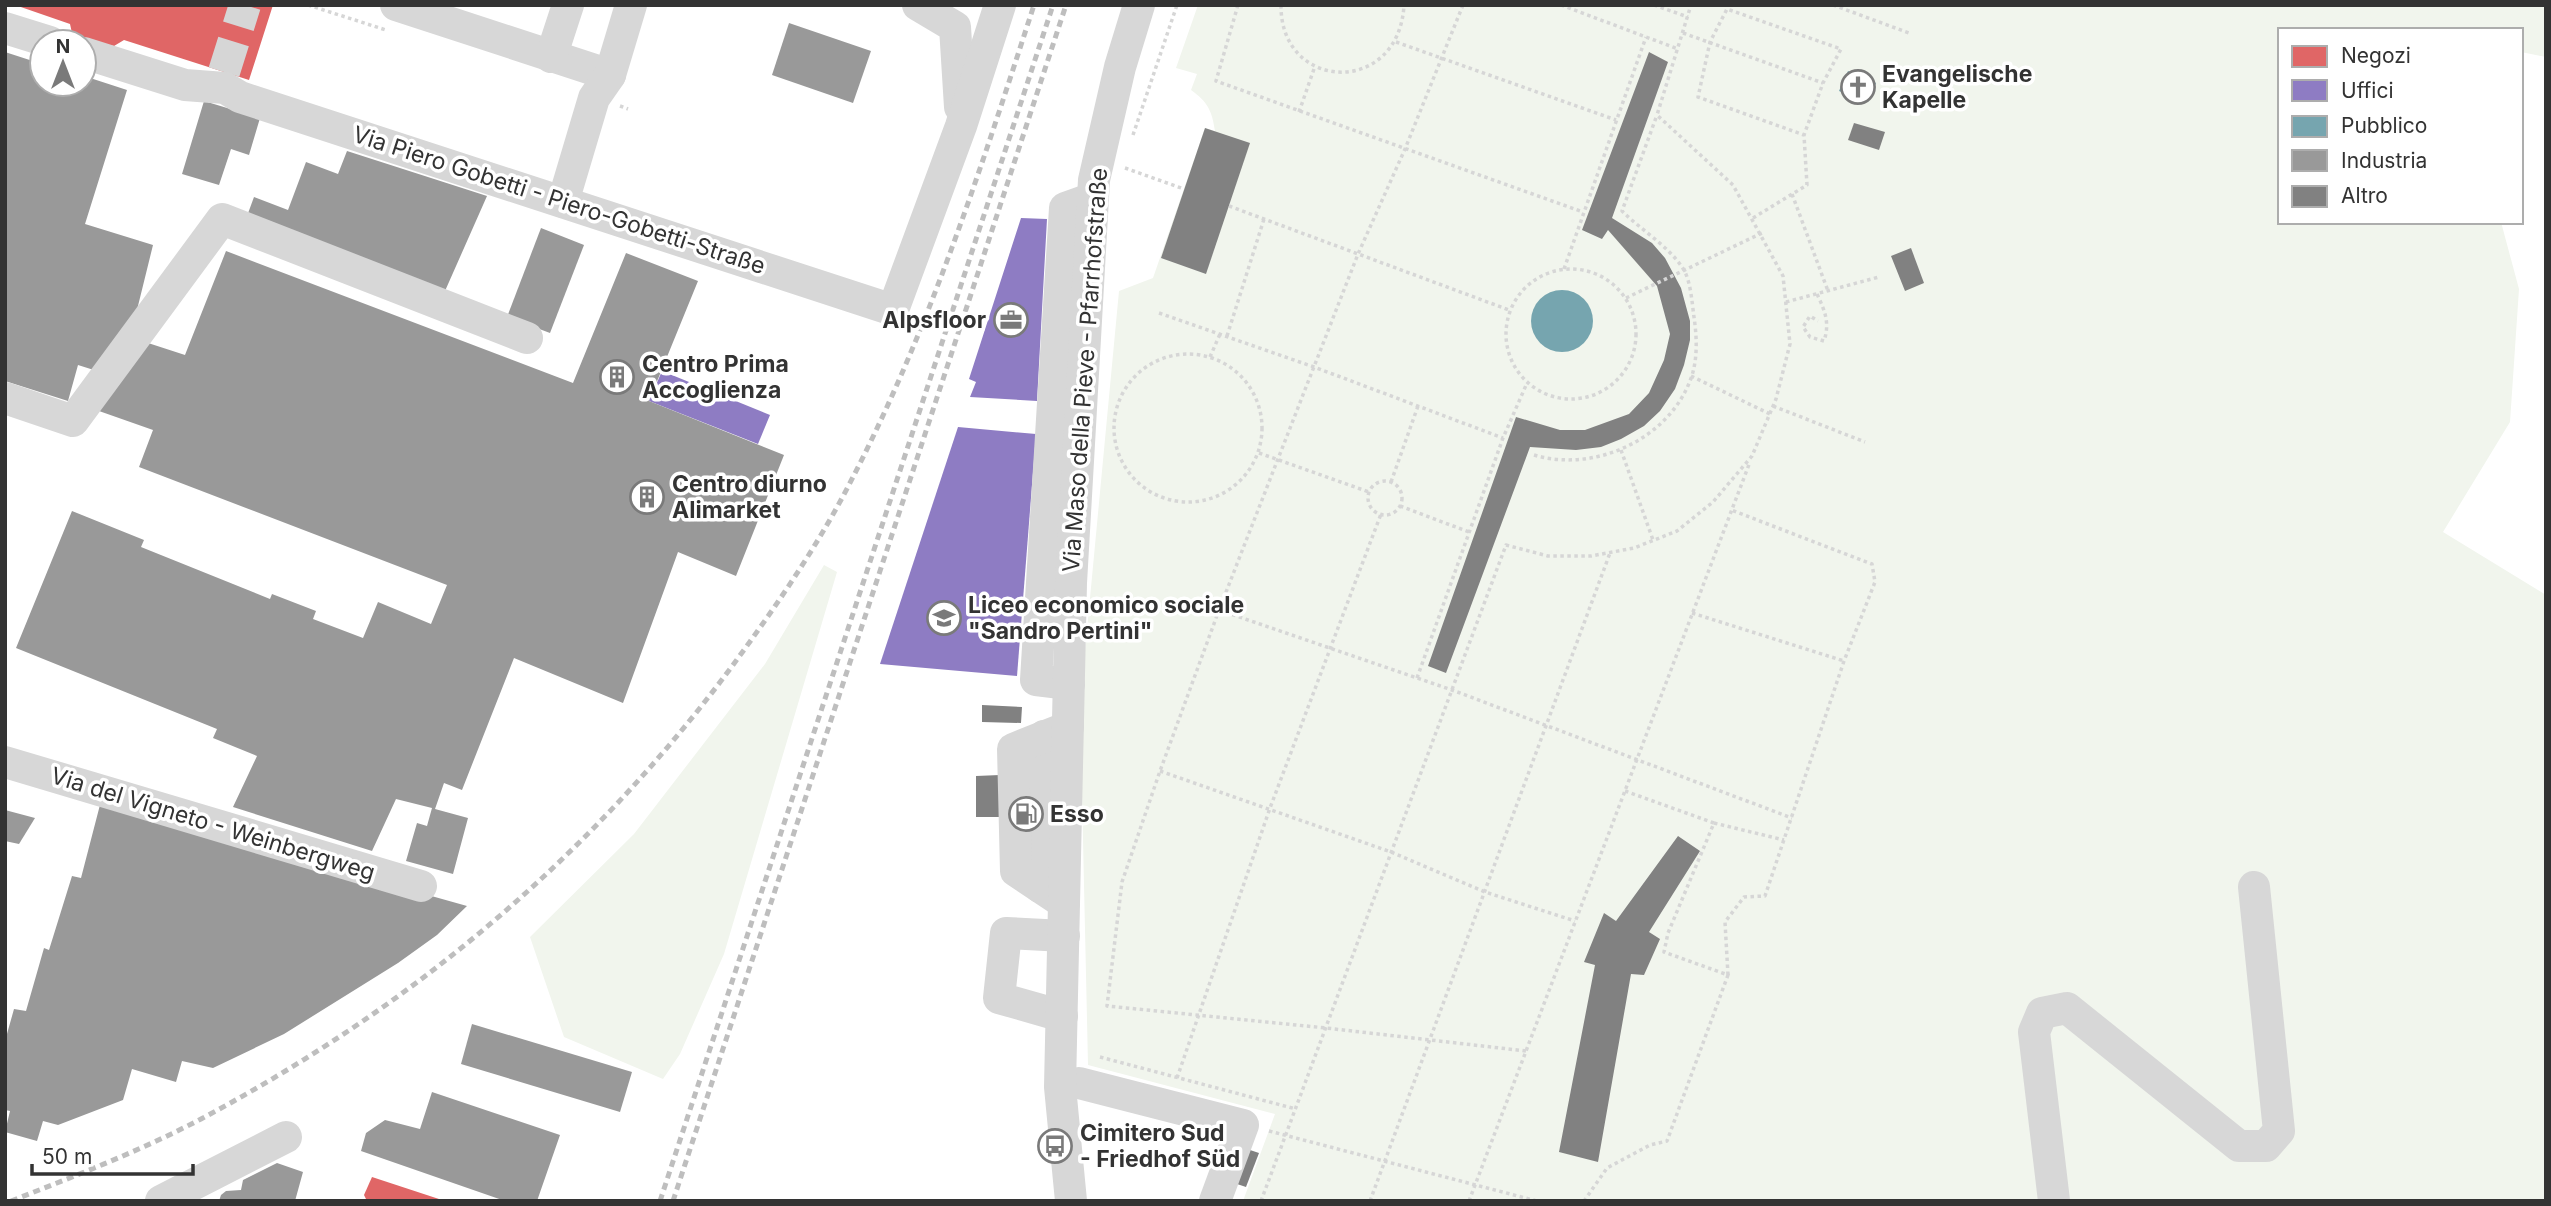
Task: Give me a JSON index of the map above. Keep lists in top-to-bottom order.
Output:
{
  "streets": {
    "street": ["Via Piero Gobetti - Piero-Gobetti-Straße", "Via Maso della Pieve - Pfarrhofstraße", "Via del Vigneto - Weinbergweg"]
  },
  "places": {
    "church": ["Evangelische Kapelle"],
    "office": ["Alpsfloor"],
    "building": ["Centro Prima Accoglienza", "Centro diurno Alimarket"],
    "school or university": ["Liceo economico sociale \"Sandro Pertini\""],
    "fuel station": ["Esso"],
    "bus stop": ["Cimitero Sud - Friedhof Süd"]
  },
  "legend": [
    "Negozi",
    "Uffici",
    "Pubblico",
    "Industria",
    "Altro"
  ],
  "scale_bar": "50 m",
  "north": "top"
}
